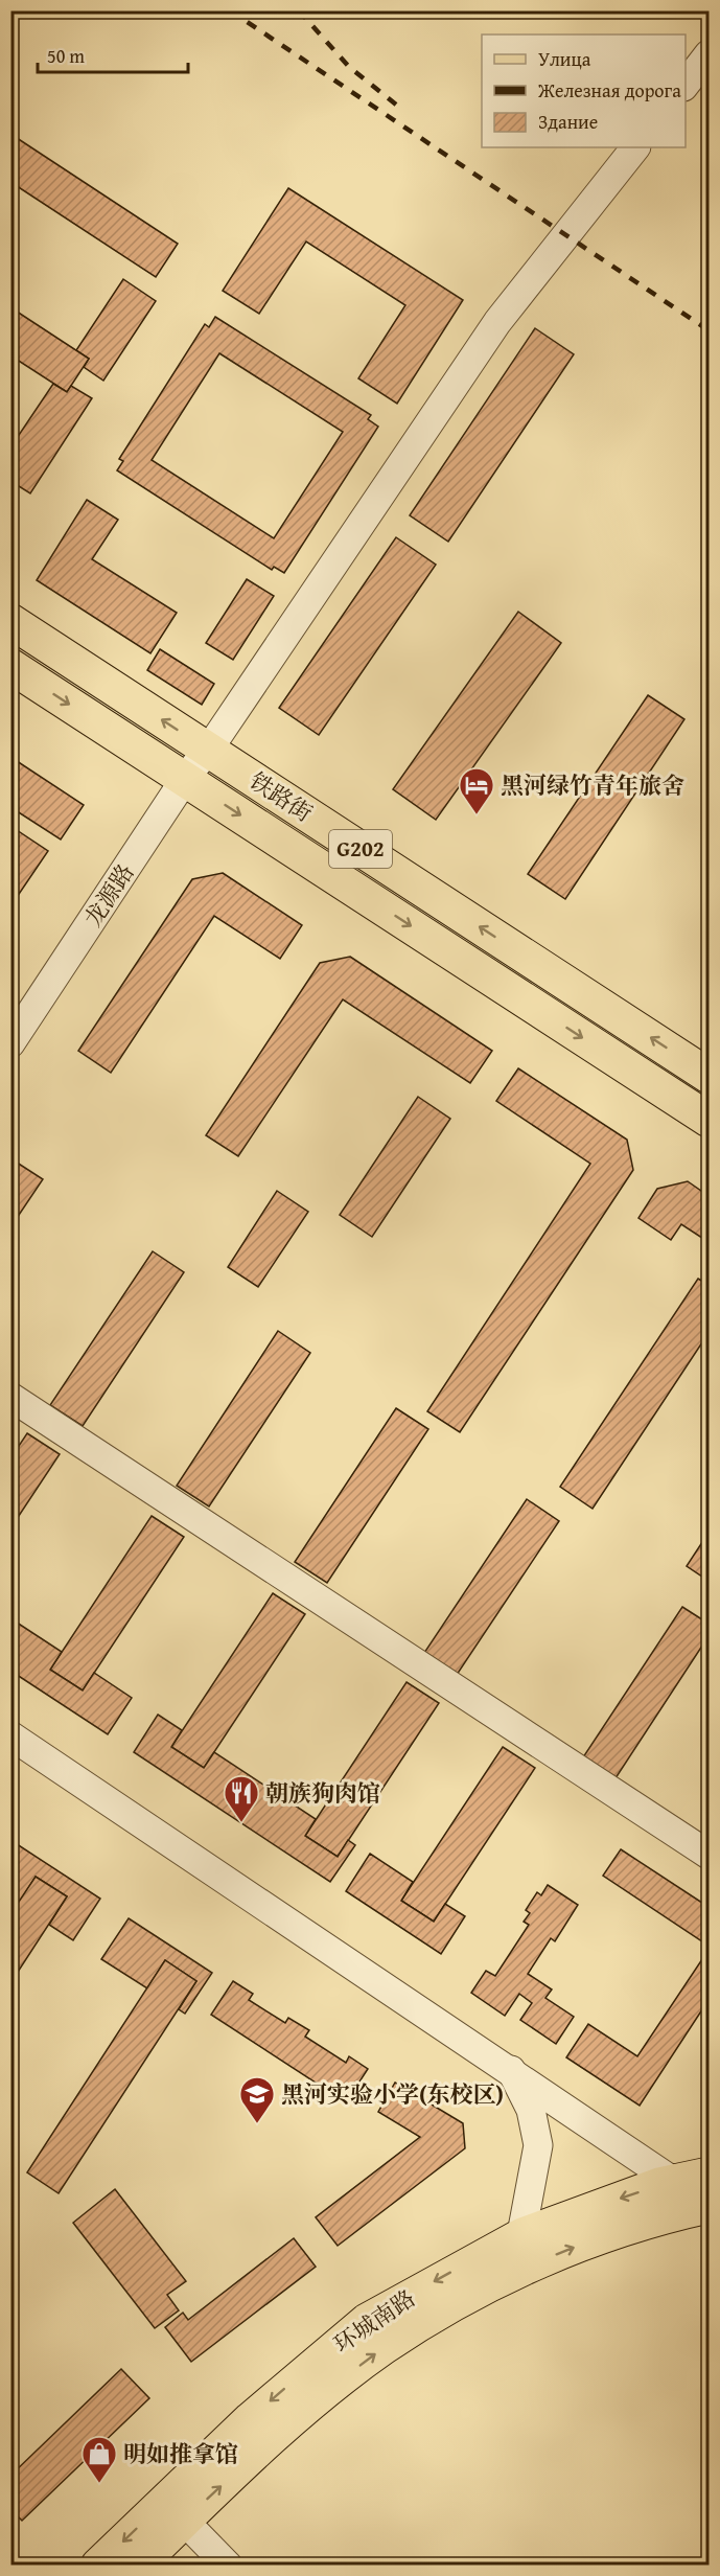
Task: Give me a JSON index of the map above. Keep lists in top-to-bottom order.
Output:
{
  "streets": {
    "main road": ["铁路街", "G202", "环城南路"],
    "street": ["龙源路"]
  },
  "crossings": [
    ["铁路街", "龙源路"]
  ],
  "places": {
    "hotel": ["黑河绿竹青年旅舍"],
    "restaurant": ["朝族狗肉馆"],
    "school or university": ["黑河实验小学(东校区)"],
    "shop": ["明如推拿馆"]
  },
  "legend": ["Улица", "Железная дорога", "Здание"],
  "scale_bar": "50 m"
}
